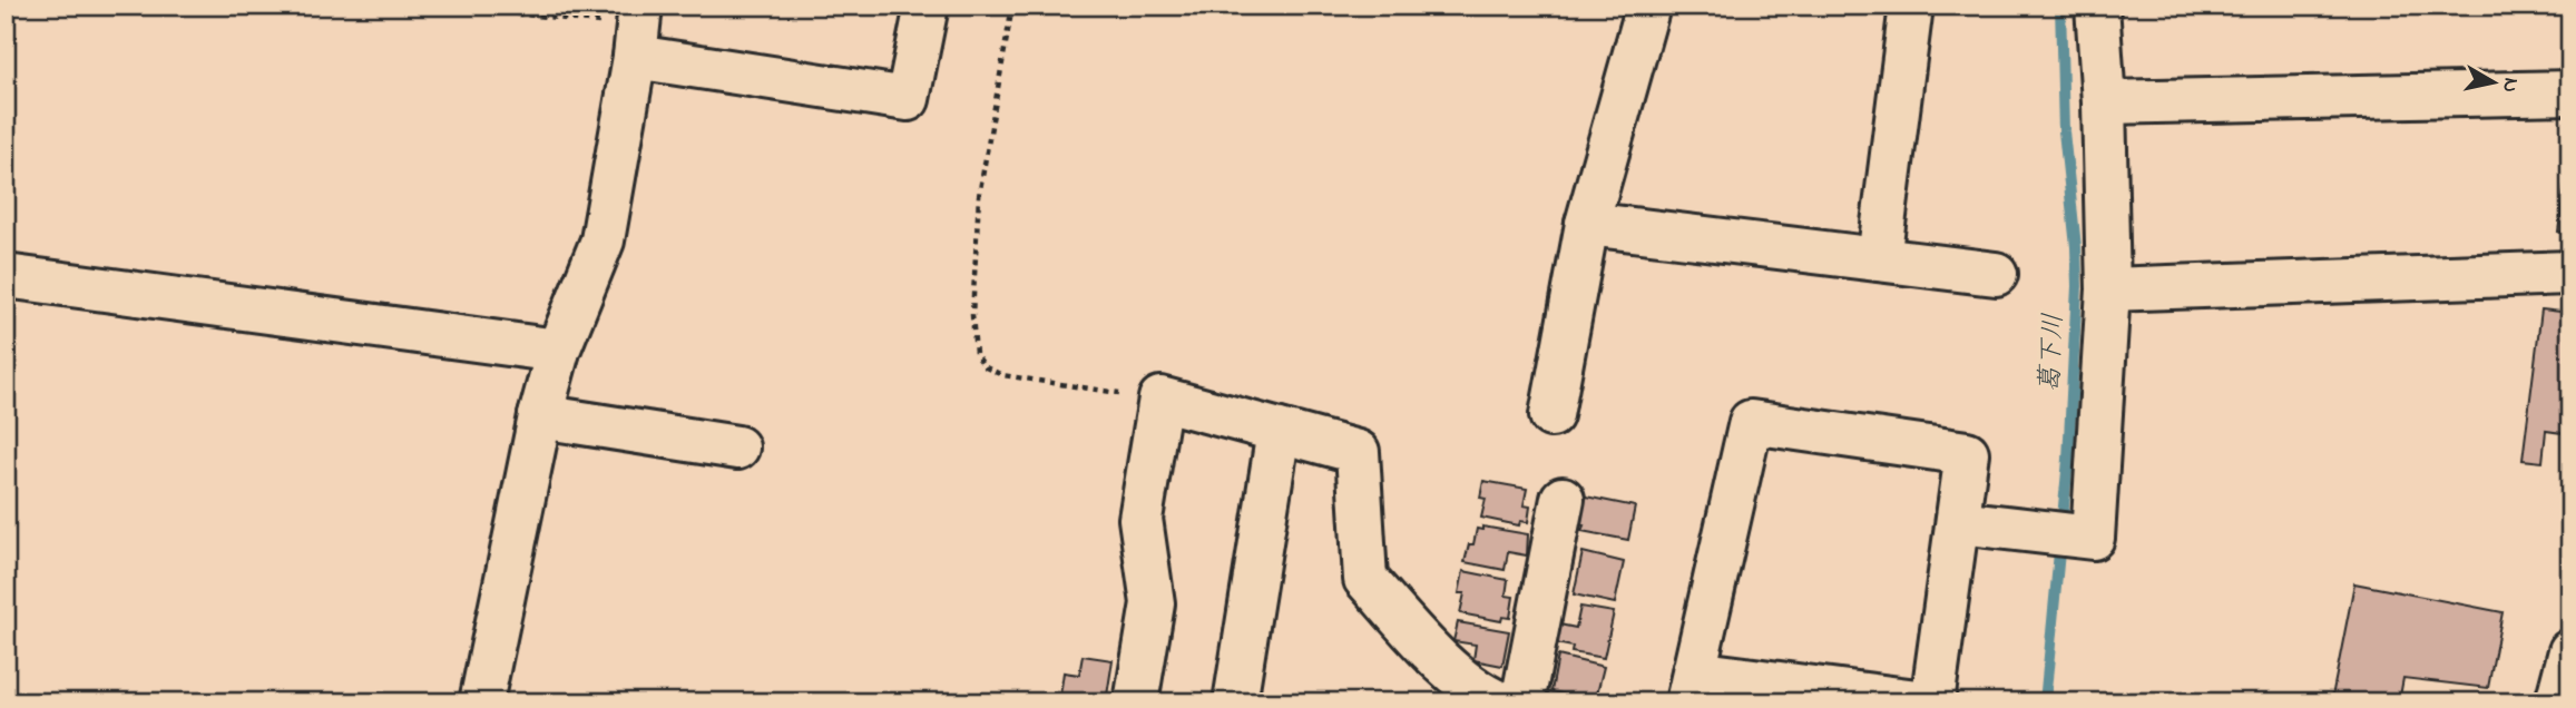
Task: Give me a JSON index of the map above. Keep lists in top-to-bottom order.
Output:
{
  "water": ["葛下川"],
  "north": "right"
}
